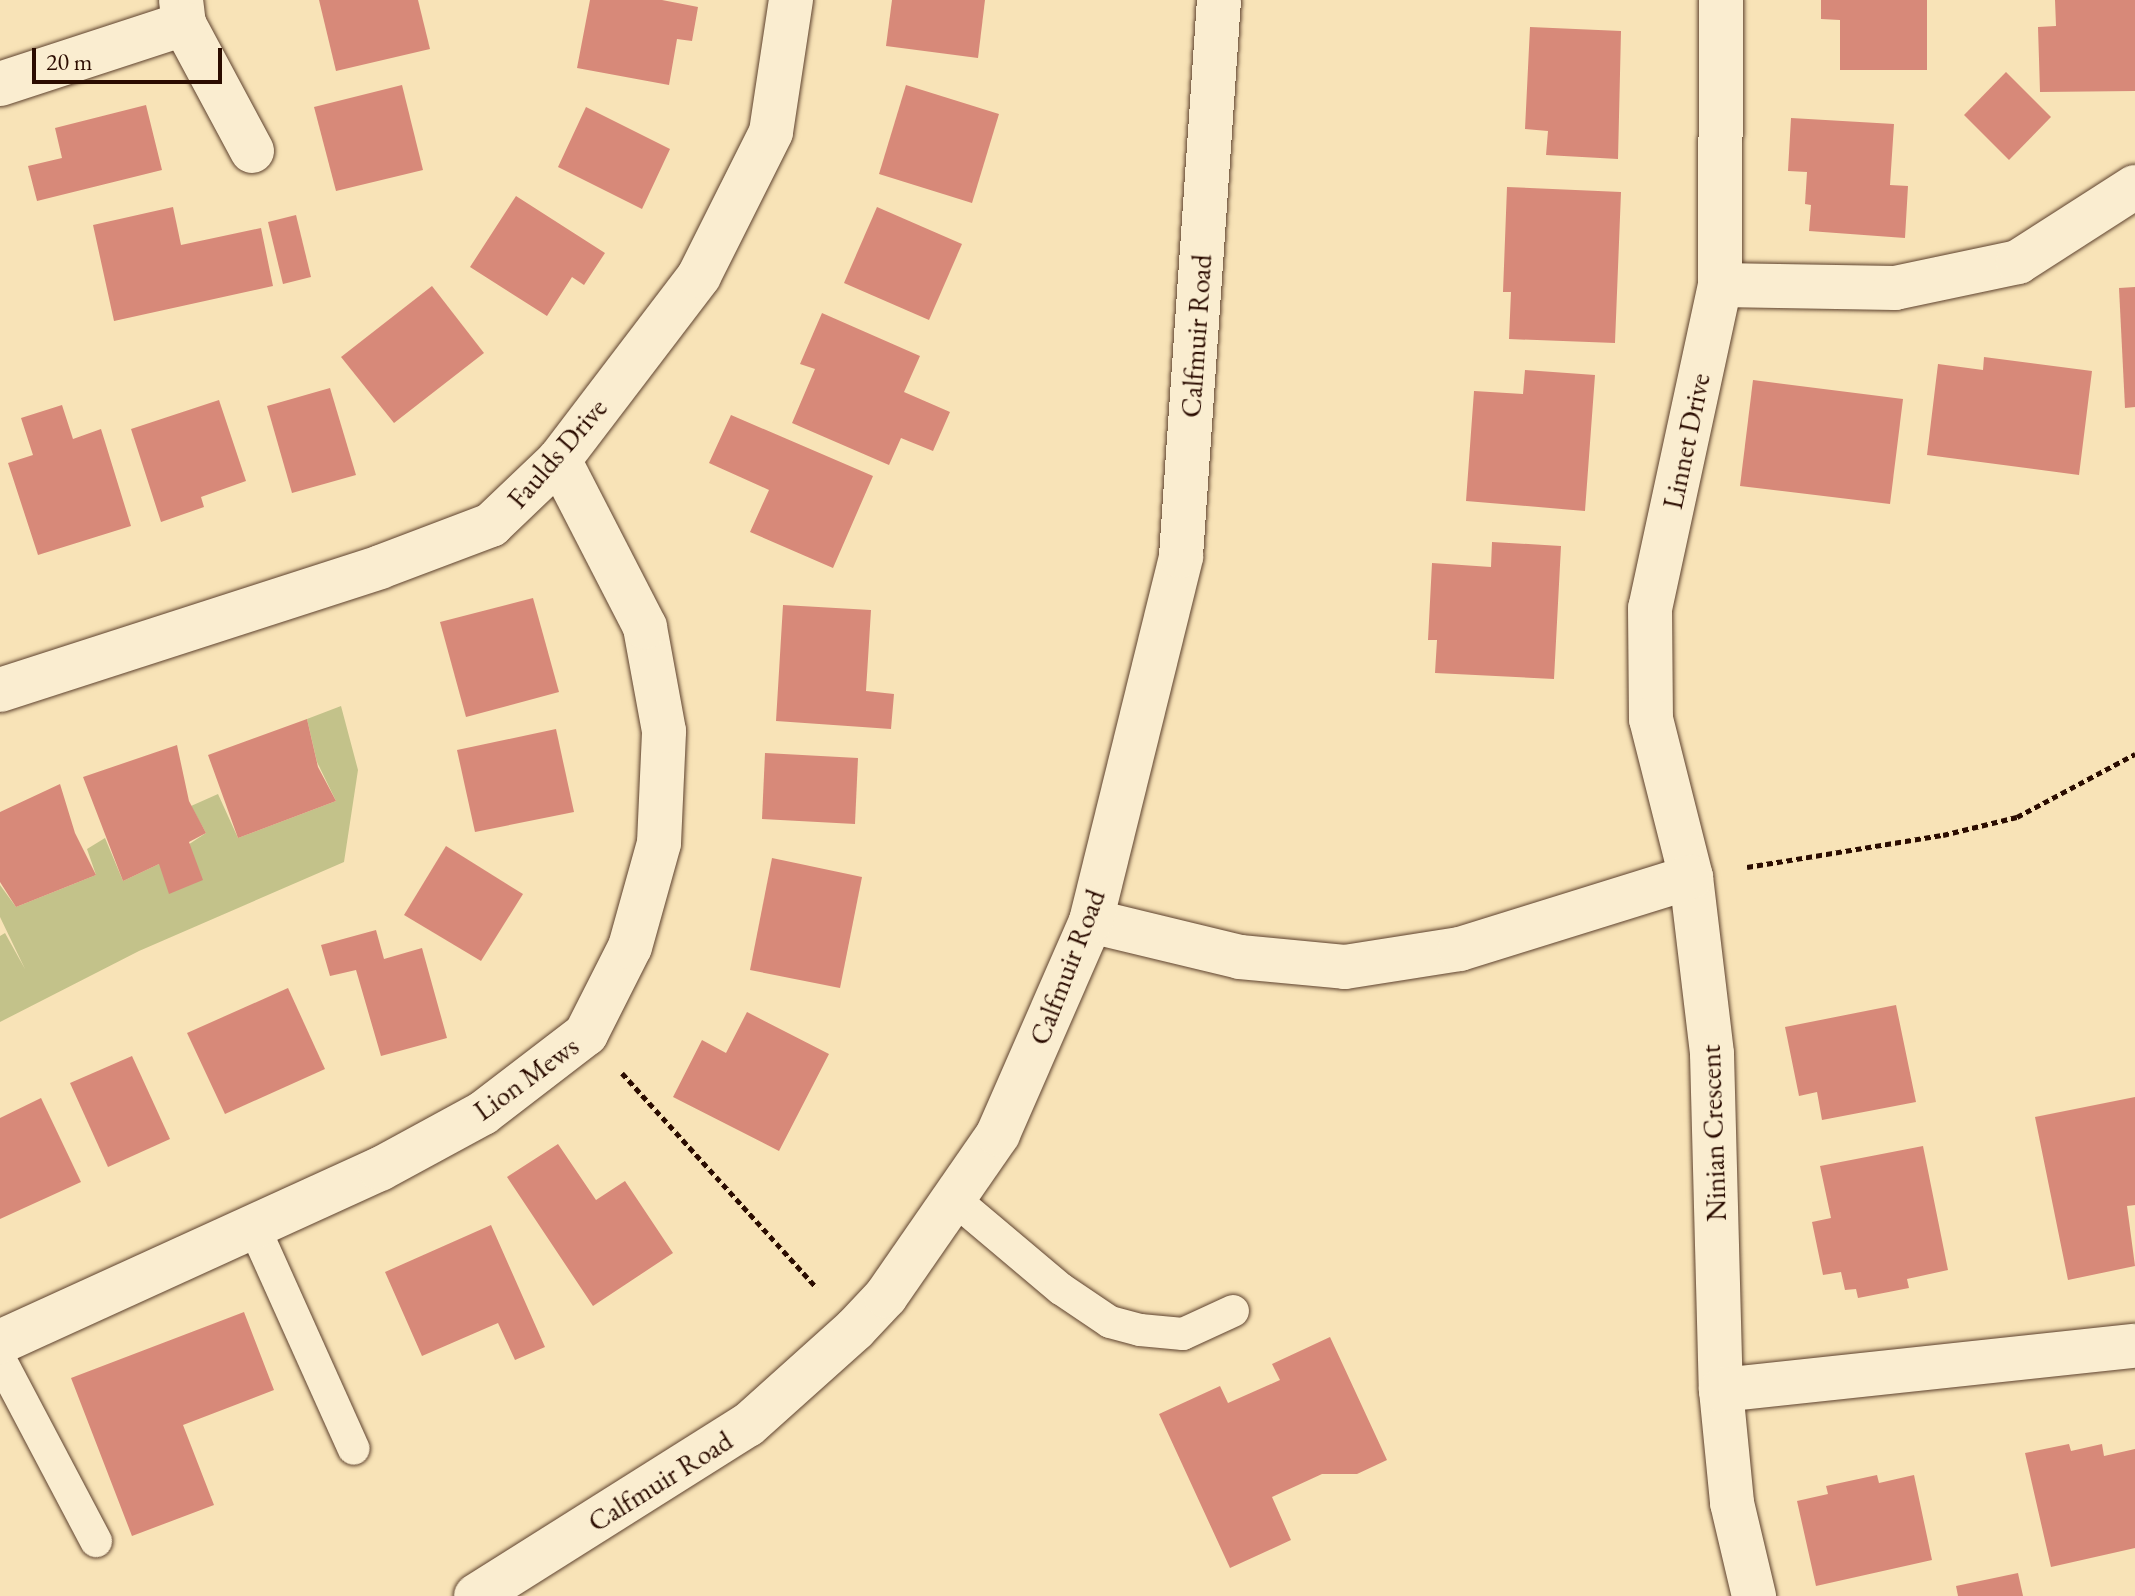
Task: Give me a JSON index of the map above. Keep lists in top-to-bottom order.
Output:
{
  "streets": {
    "street": [
      "Calfmuir Road",
      "Linnet Drive",
      "Faulds Drive",
      "Lion Mews",
      "Ninian Crescent"
    ]
  },
  "crossings": [
    ["Linnet Drive", "Ninian Crescent"],
    ["Faulds Drive", "Lion Mews"]
  ],
  "scale_bar": "20 m"
}
